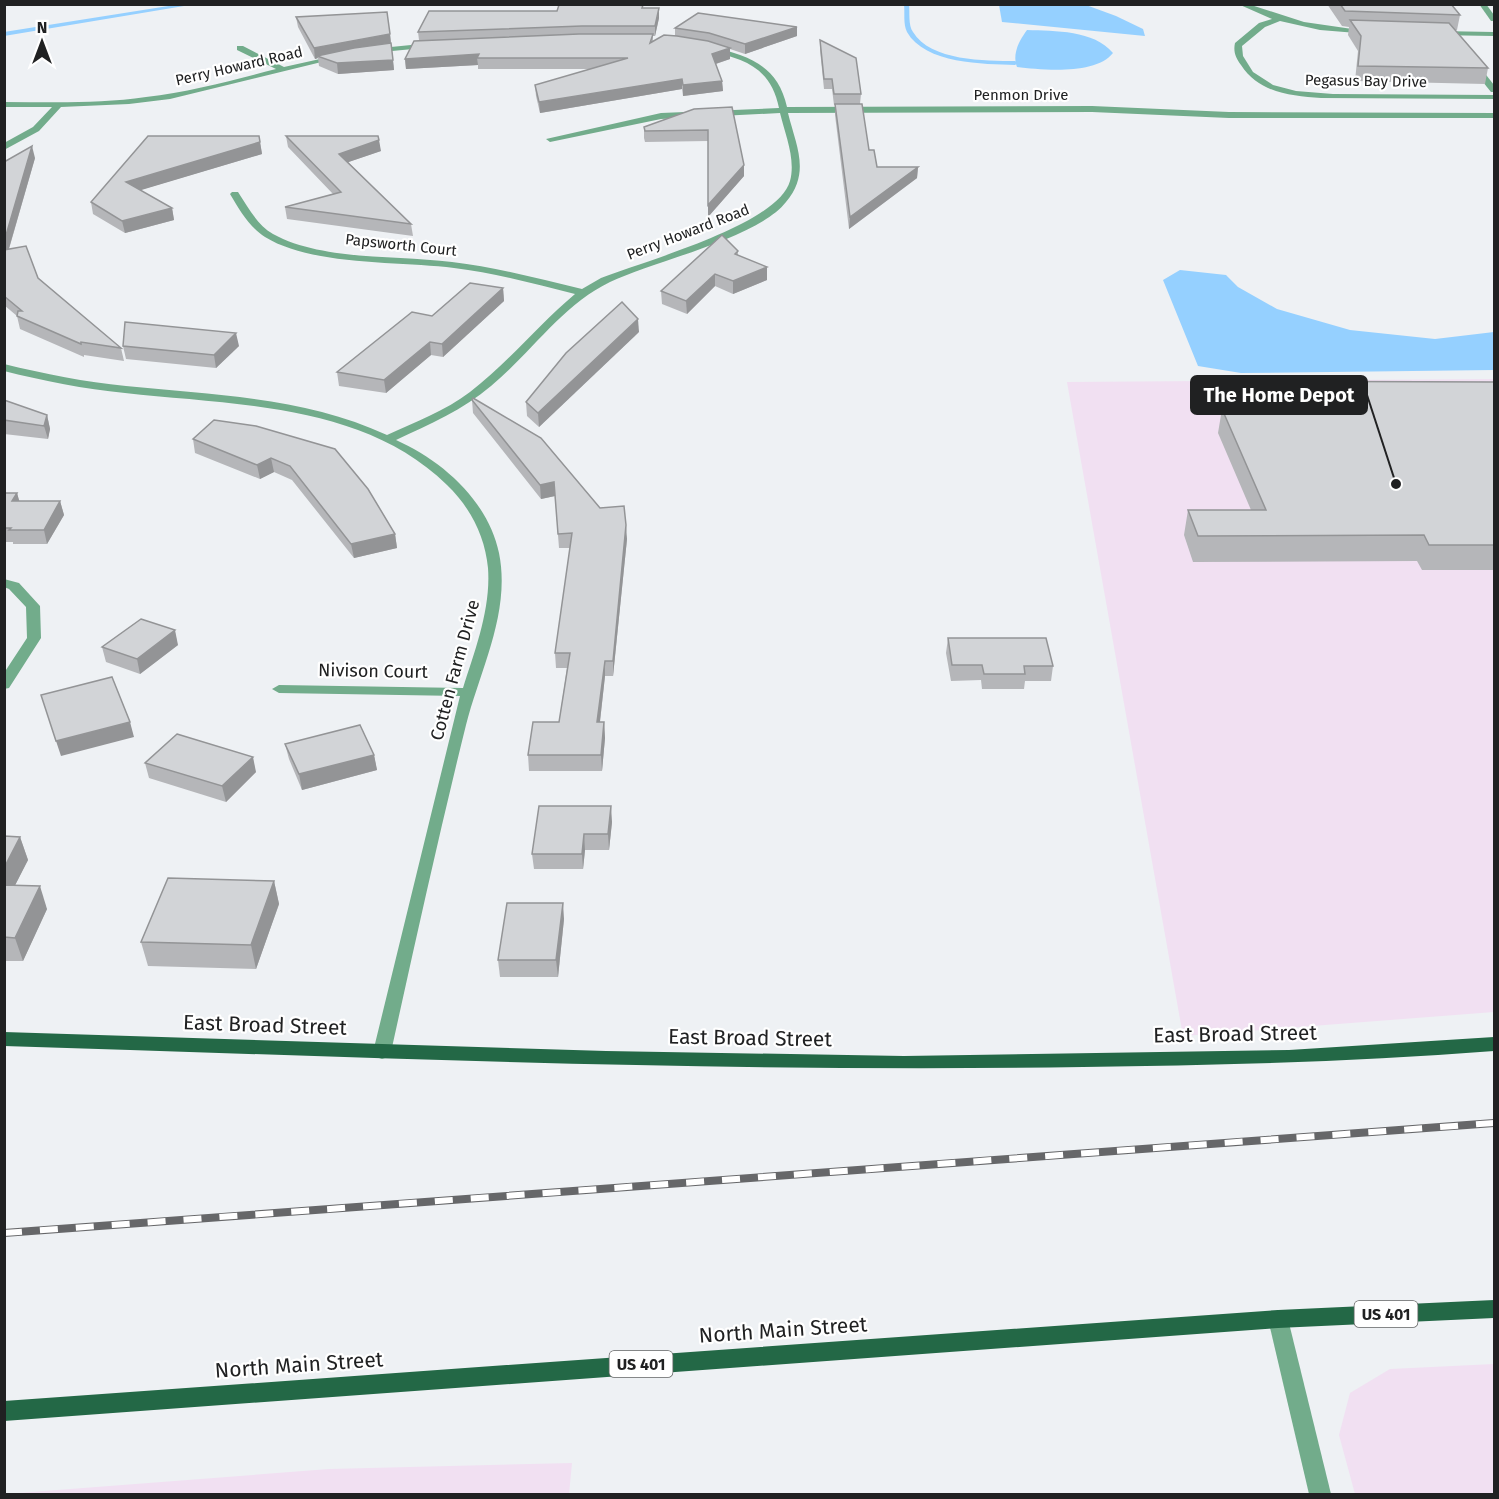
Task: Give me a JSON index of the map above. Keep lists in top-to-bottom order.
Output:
{
  "streets": {
    "main road": ["East Broad Street", "US 401", "North Main Street"],
    "street": [
      "Perry Howard Road",
      "Pegasus Bay Drive",
      "Penmon Drive",
      "Papsworth Court",
      "Cotten Farm Drive",
      "Nivison Court"
    ]
  },
  "crossings": [
    ["Perry Howard Road", "Penmon Drive"],
    ["Perry Howard Road", "Papsworth Court"],
    ["Perry Howard Road", "Cotten Farm Drive"],
    ["Cotten Farm Drive", "Nivison Court"],
    ["Cotten Farm Drive", "East Broad Street"]
  ],
  "places": ["The Home Depot"],
  "north": "top"
}
